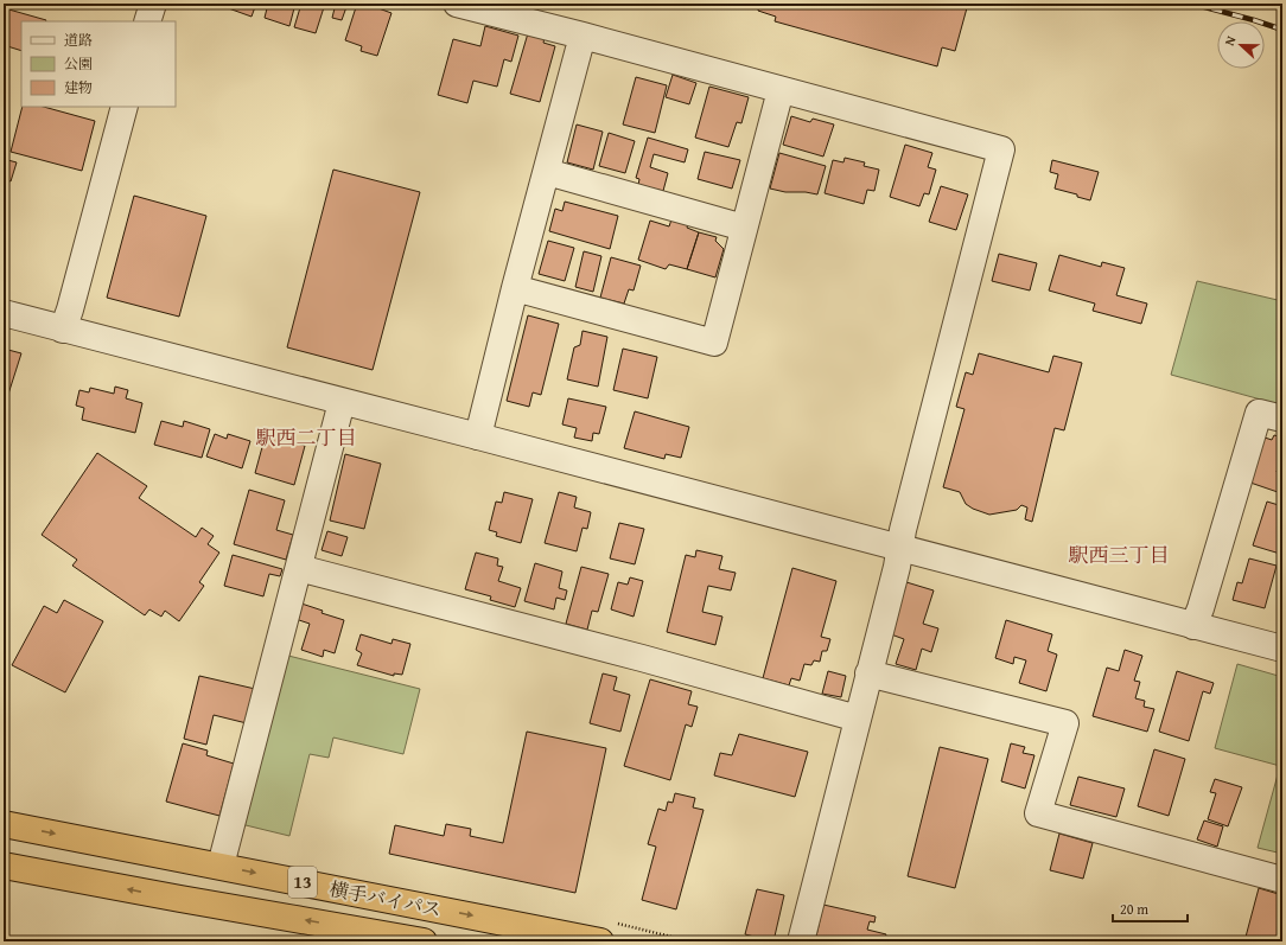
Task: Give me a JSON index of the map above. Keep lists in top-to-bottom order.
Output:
{
  "streets": {
    "highway": ["13", "横手バイパス"]
  },
  "districts": ["駅西二丁目", "駅西三丁目"],
  "legend": ["道路", "公園", "建物"],
  "scale_bar": "20 m",
  "north": "left"
}
